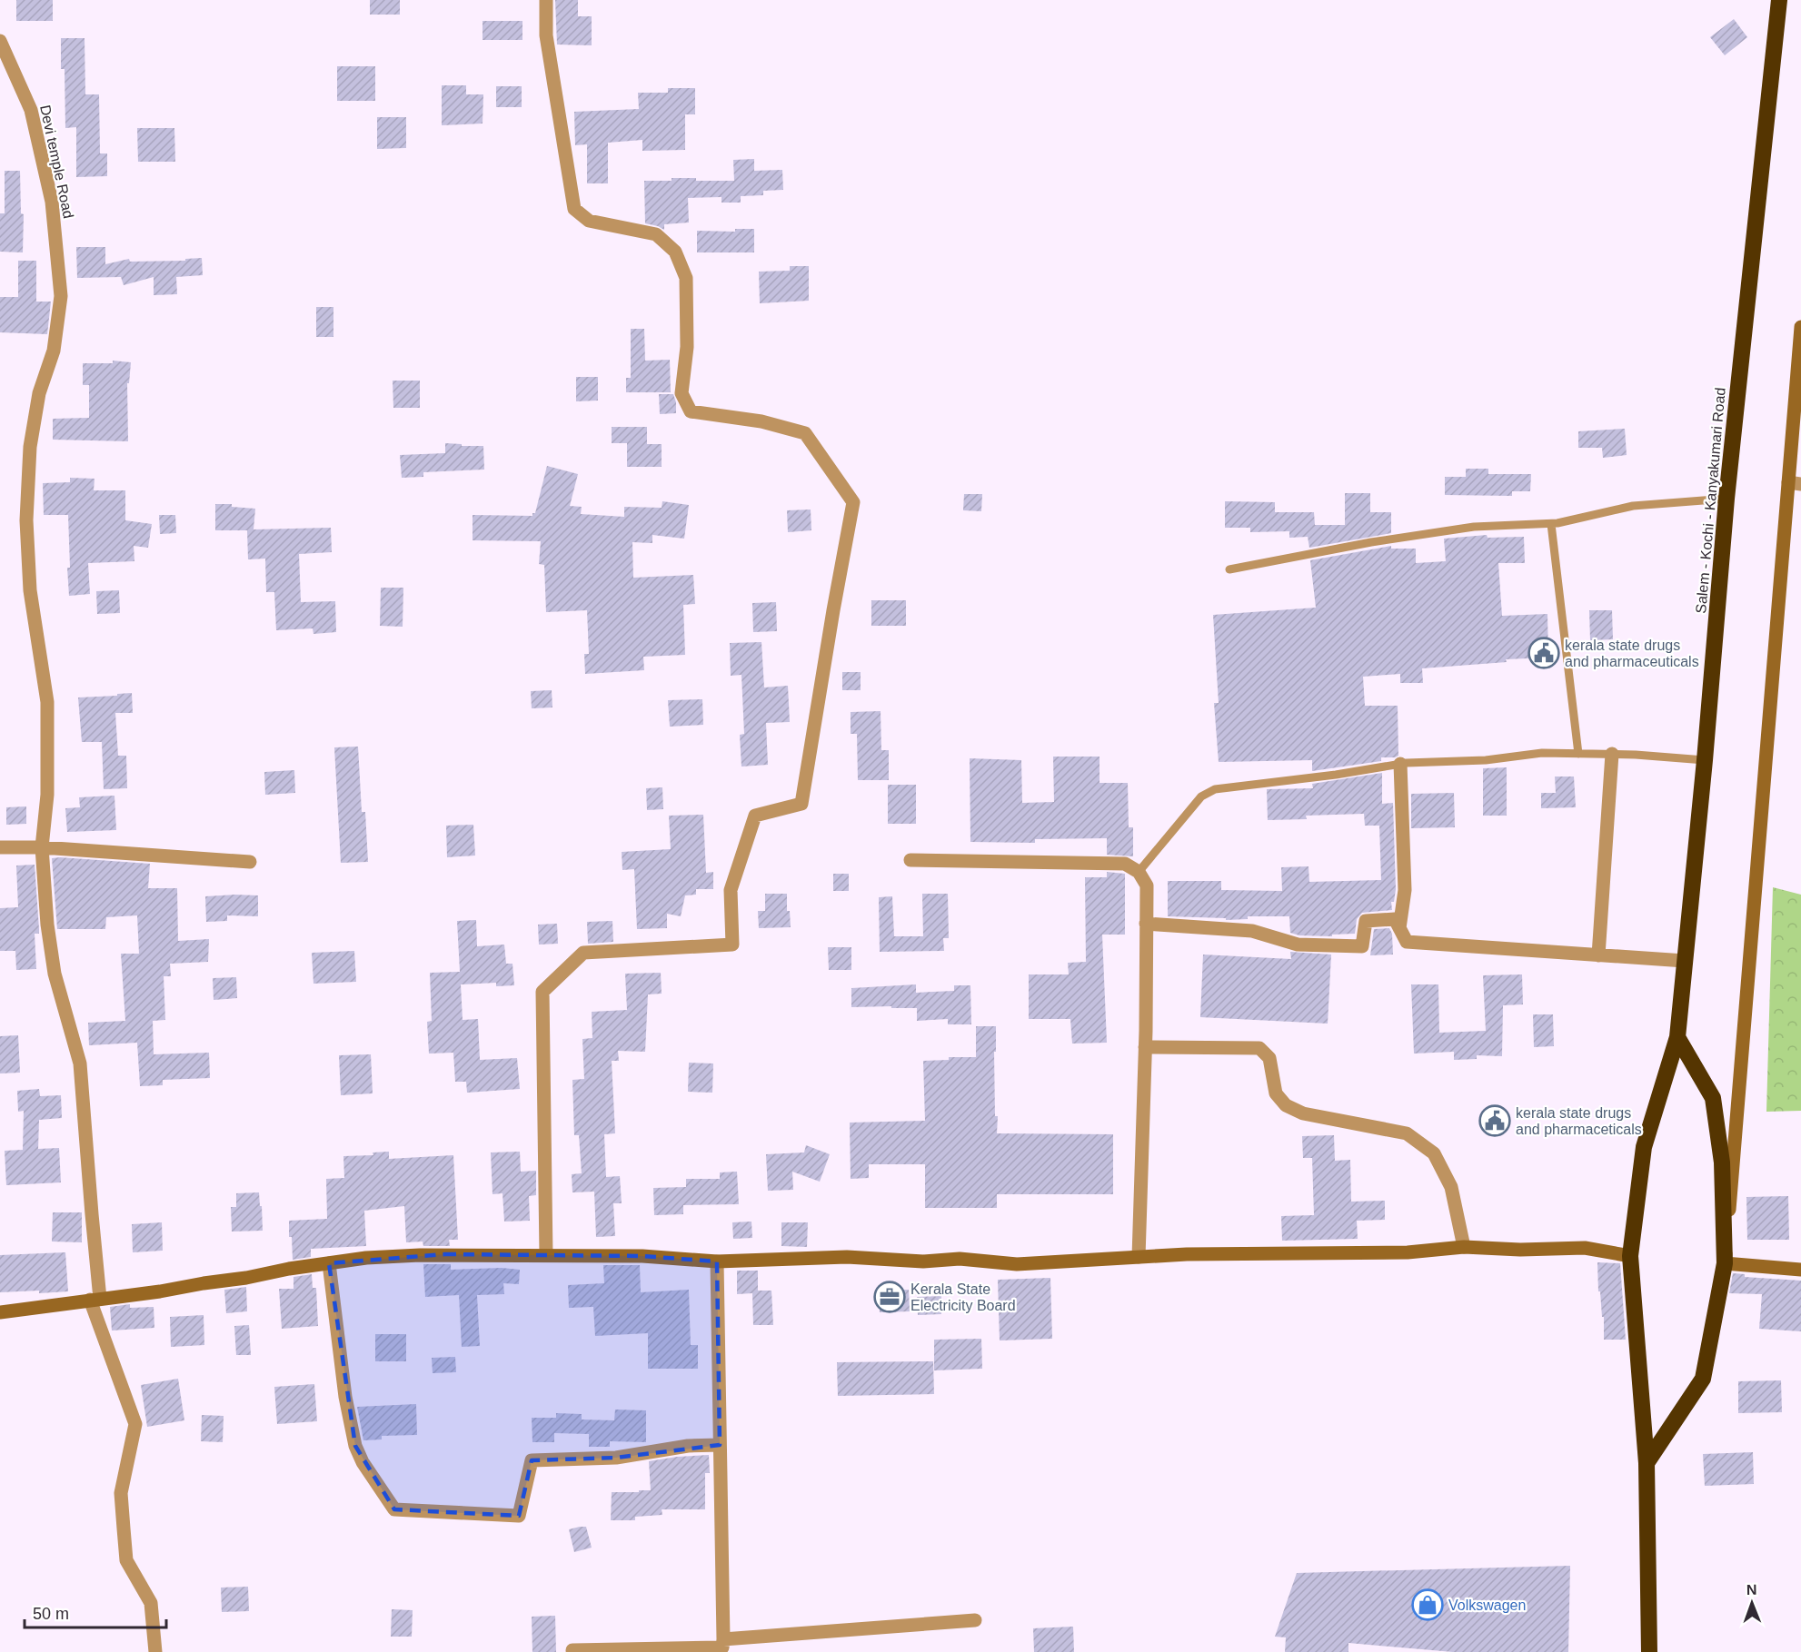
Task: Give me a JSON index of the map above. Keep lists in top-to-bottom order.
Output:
{
  "streets": {
    "highway": ["Salem - Kochi - Kanyakumari Road"],
    "street": ["Devi temple Road"]
  },
  "places": {
    "public building": ["kerala state drugs and pharmaceuticals", "kerala state drugs and pharmaceticals"],
    "office": ["Kerala State Electricity Board"],
    "shop": ["Volkswagen"]
  },
  "scale_bar": "50 m",
  "north": "top"
}
